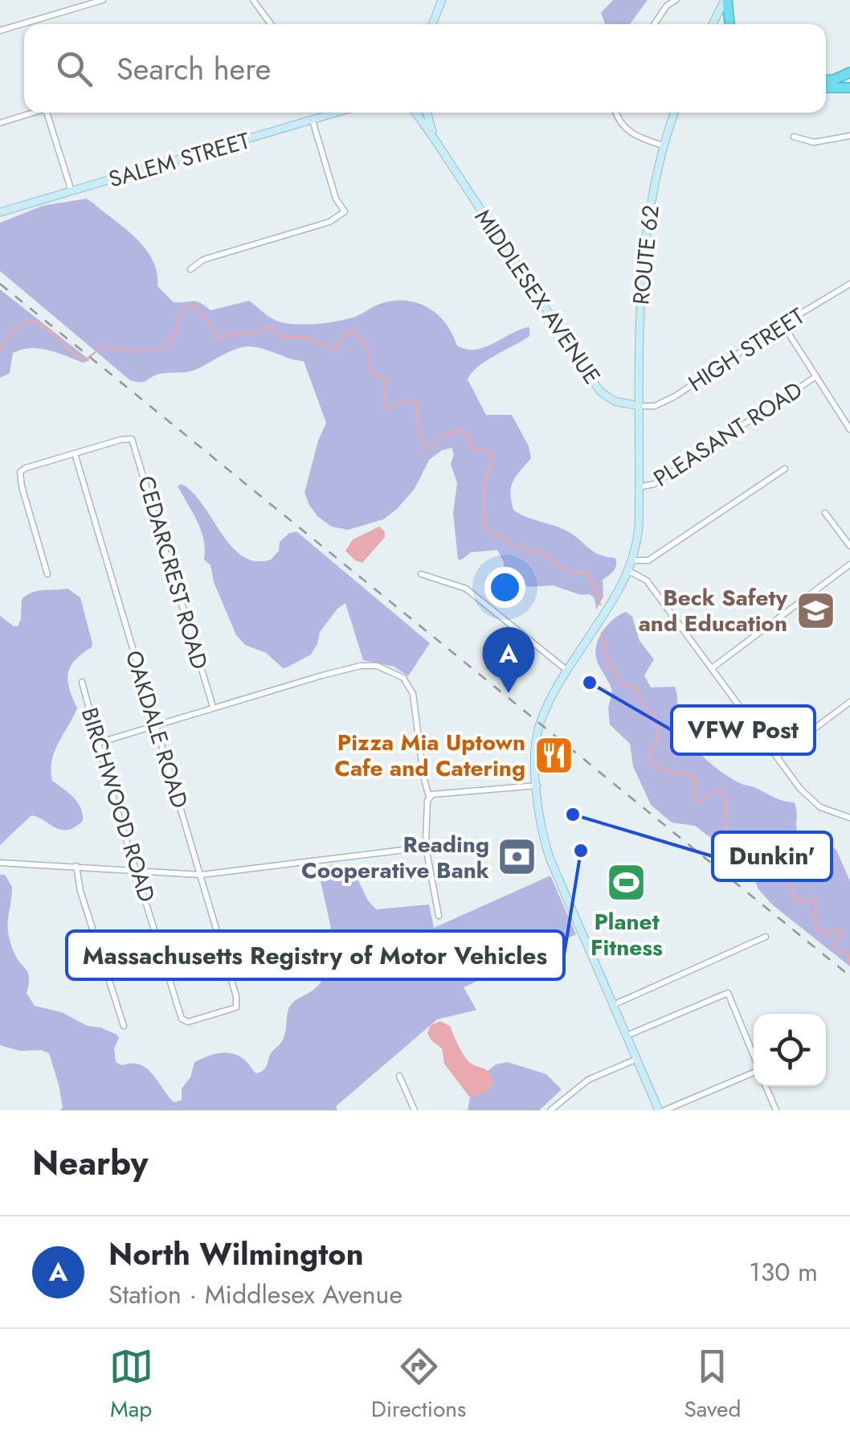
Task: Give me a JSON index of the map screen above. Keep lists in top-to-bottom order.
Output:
{
  "streets": {
    "main road": ["SALEM STREET", "ROUTE 62", "MIDDLESEX AVENUE"],
    "street": [
      "HIGH STREET",
      "PLEASANT ROAD",
      "CEDARCREST ROAD",
      "OAKDALE ROAD",
      "BIRCHWOOD ROAD"
    ]
  },
  "crossings": [
    ["ROUTE 62", "MIDDLESEX AVENUE"],
    ["ROUTE 62", "HIGH STREET"],
    ["MIDDLESEX AVENUE", "HIGH STREET"],
    ["CEDARCREST ROAD", "OAKDALE ROAD"],
    ["OAKDALE ROAD", "BIRCHWOOD ROAD"]
  ],
  "places": {
    "school or university": ["Beck Safety and Education"],
    "other": ["VFW Post", "Dunkin'", "Massachusetts Registry of Motor Vehicles"],
    "restaurant": ["Pizza Mia Uptown Cafe and Catering"],
    "bank": ["Reading Cooperative Bank"],
    "sports": ["Planet Fitness"]
  },
  "page": {
    "search": "Search here",
    "pins": "A",
    "heading": "Nearby",
    "list": [
      {
        "mark": "A",
        "name": "North Wilmington",
        "note": "Station · Middlesex Avenue",
        "value": "130 m"
      }
    ],
    "nav": ["Map", "Directions", "Saved"]
  }
}
